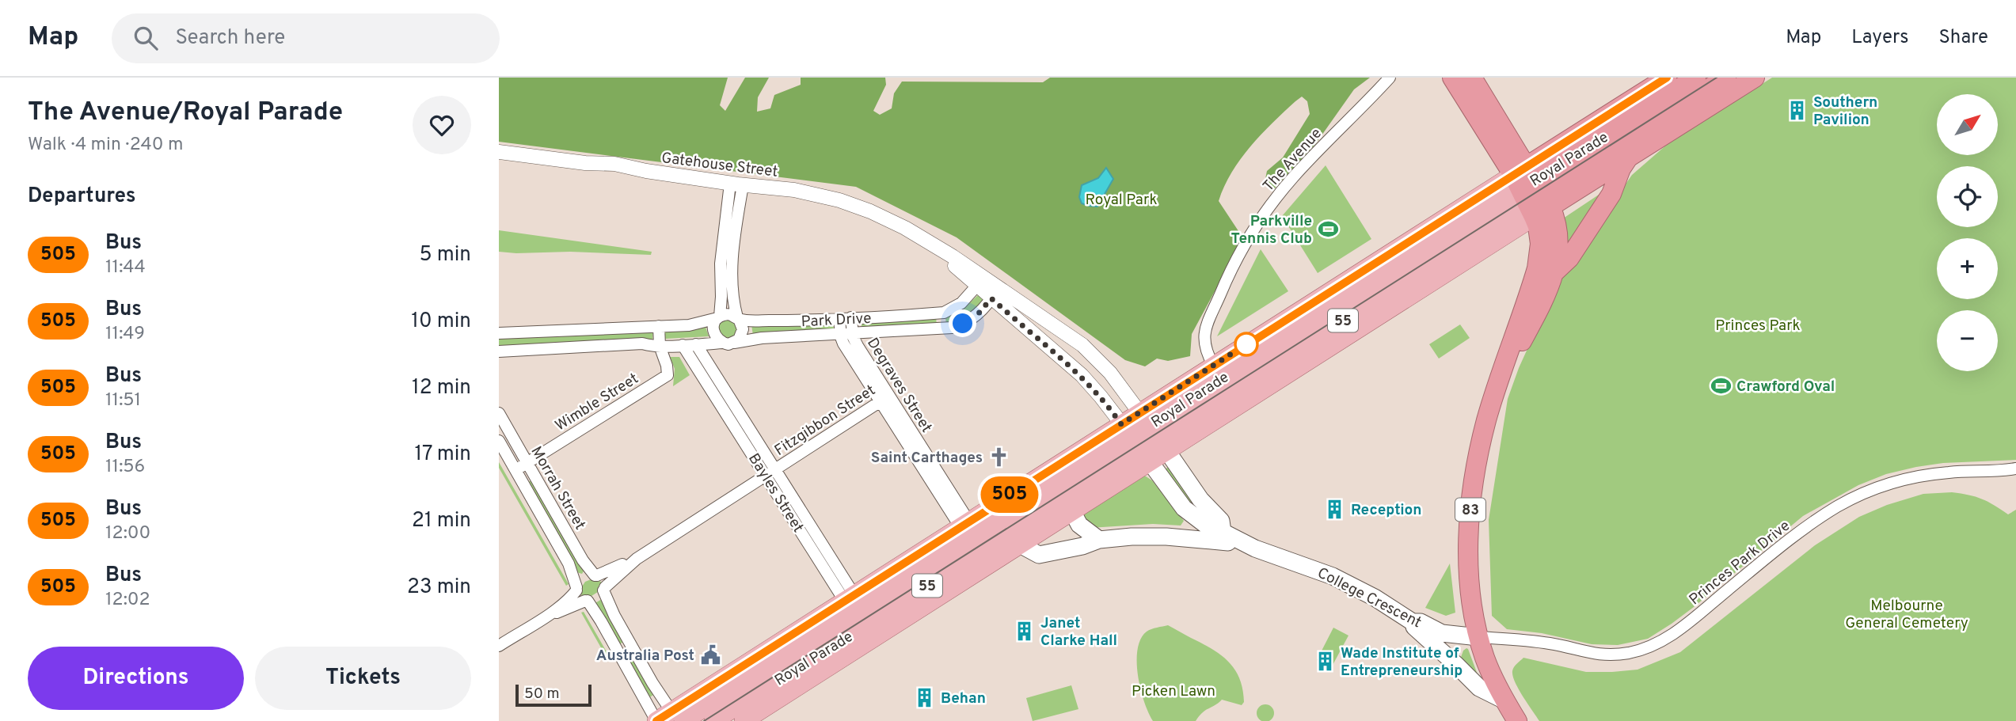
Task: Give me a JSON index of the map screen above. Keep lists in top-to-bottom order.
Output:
{
  "streets": {
    "highway": ["Royal Parade", "55", "83"],
    "main road": ["College Crescent"],
    "street": [
      "The Avenue",
      "Gatehouse Street",
      "Park Drive",
      "Degraves Street",
      "Wimble Street",
      "Fitzgibbon Street",
      "Morrah Street",
      "Bayles Street",
      "Princes Park Drive"
    ]
  },
  "crossings": [
    ["Royal Parade", "The Avenue"],
    ["Royal Parade", "Gatehouse Street"],
    ["Royal Parade", "Degraves Street"],
    ["Royal Parade", "Bayles Street"],
    ["Royal Parade", "83"],
    ["Royal Parade", "College Crescent"],
    ["Gatehouse Street", "Park Drive"],
    ["Gatehouse Street", "College Crescent"],
    ["Park Drive", "Degraves Street"],
    ["Park Drive", "Wimble Street"],
    ["Park Drive", "Bayles Street"],
    ["Degraves Street", "Fitzgibbon Street"],
    ["Wimble Street", "Morrah Street"],
    ["Fitzgibbon Street", "Morrah Street"],
    ["Fitzgibbon Street", "Bayles Street"],
    ["83", "Princes Park Drive"],
    ["83", "College Crescent"],
    ["Princes Park Drive", "College Crescent"]
  ],
  "parks": [
    "Royal Park",
    "Princes Park",
    "Melbourne General Cemetery",
    "Picken Lawn"
  ],
  "places": {
    "building": [
      "Southern Pavilion",
      "Reception",
      "Janet Clarke Hall",
      "Wade Institute of Entrepreneurship",
      "Behan"
    ],
    "sports": ["Parkville Tennis Club", "Crawford Oval"],
    "church": ["Saint Carthages"],
    "public building": ["Australia Post"]
  },
  "lines": ["bus line 505"],
  "scale_bar": "50 m",
  "north": "top right",
  "page": {
    "header": "Map",
    "search": "Search here",
    "nav": ["Map", "Layers", "Share"],
    "heading": [
      ["The Avenue/Royal Parade", "Walk · 4 min · 240 m"],
      "Departures"
    ],
    "on_map": "505",
    "map_buttons": ["+", "−"],
    "list": [
      {
        "mark": "505",
        "name": "Bus",
        "note": "11:44",
        "value": "5 min"
      },
      {
        "mark": "505",
        "name": "Bus",
        "note": "11:49",
        "value": "10 min"
      },
      {
        "mark": "505",
        "name": "Bus",
        "note": "11:51",
        "value": "12 min"
      },
      {
        "mark": "505",
        "name": "Bus",
        "note": "11:56",
        "value": "17 min"
      },
      {
        "mark": "505",
        "name": "Bus",
        "note": "12:00",
        "value": "21 min"
      },
      {
        "mark": "505",
        "name": "Bus",
        "note": "12:02",
        "value": "23 min"
      }
    ],
    "buttons": ["Directions", "Tickets"],
    "scale": "50 m"
  }
}
